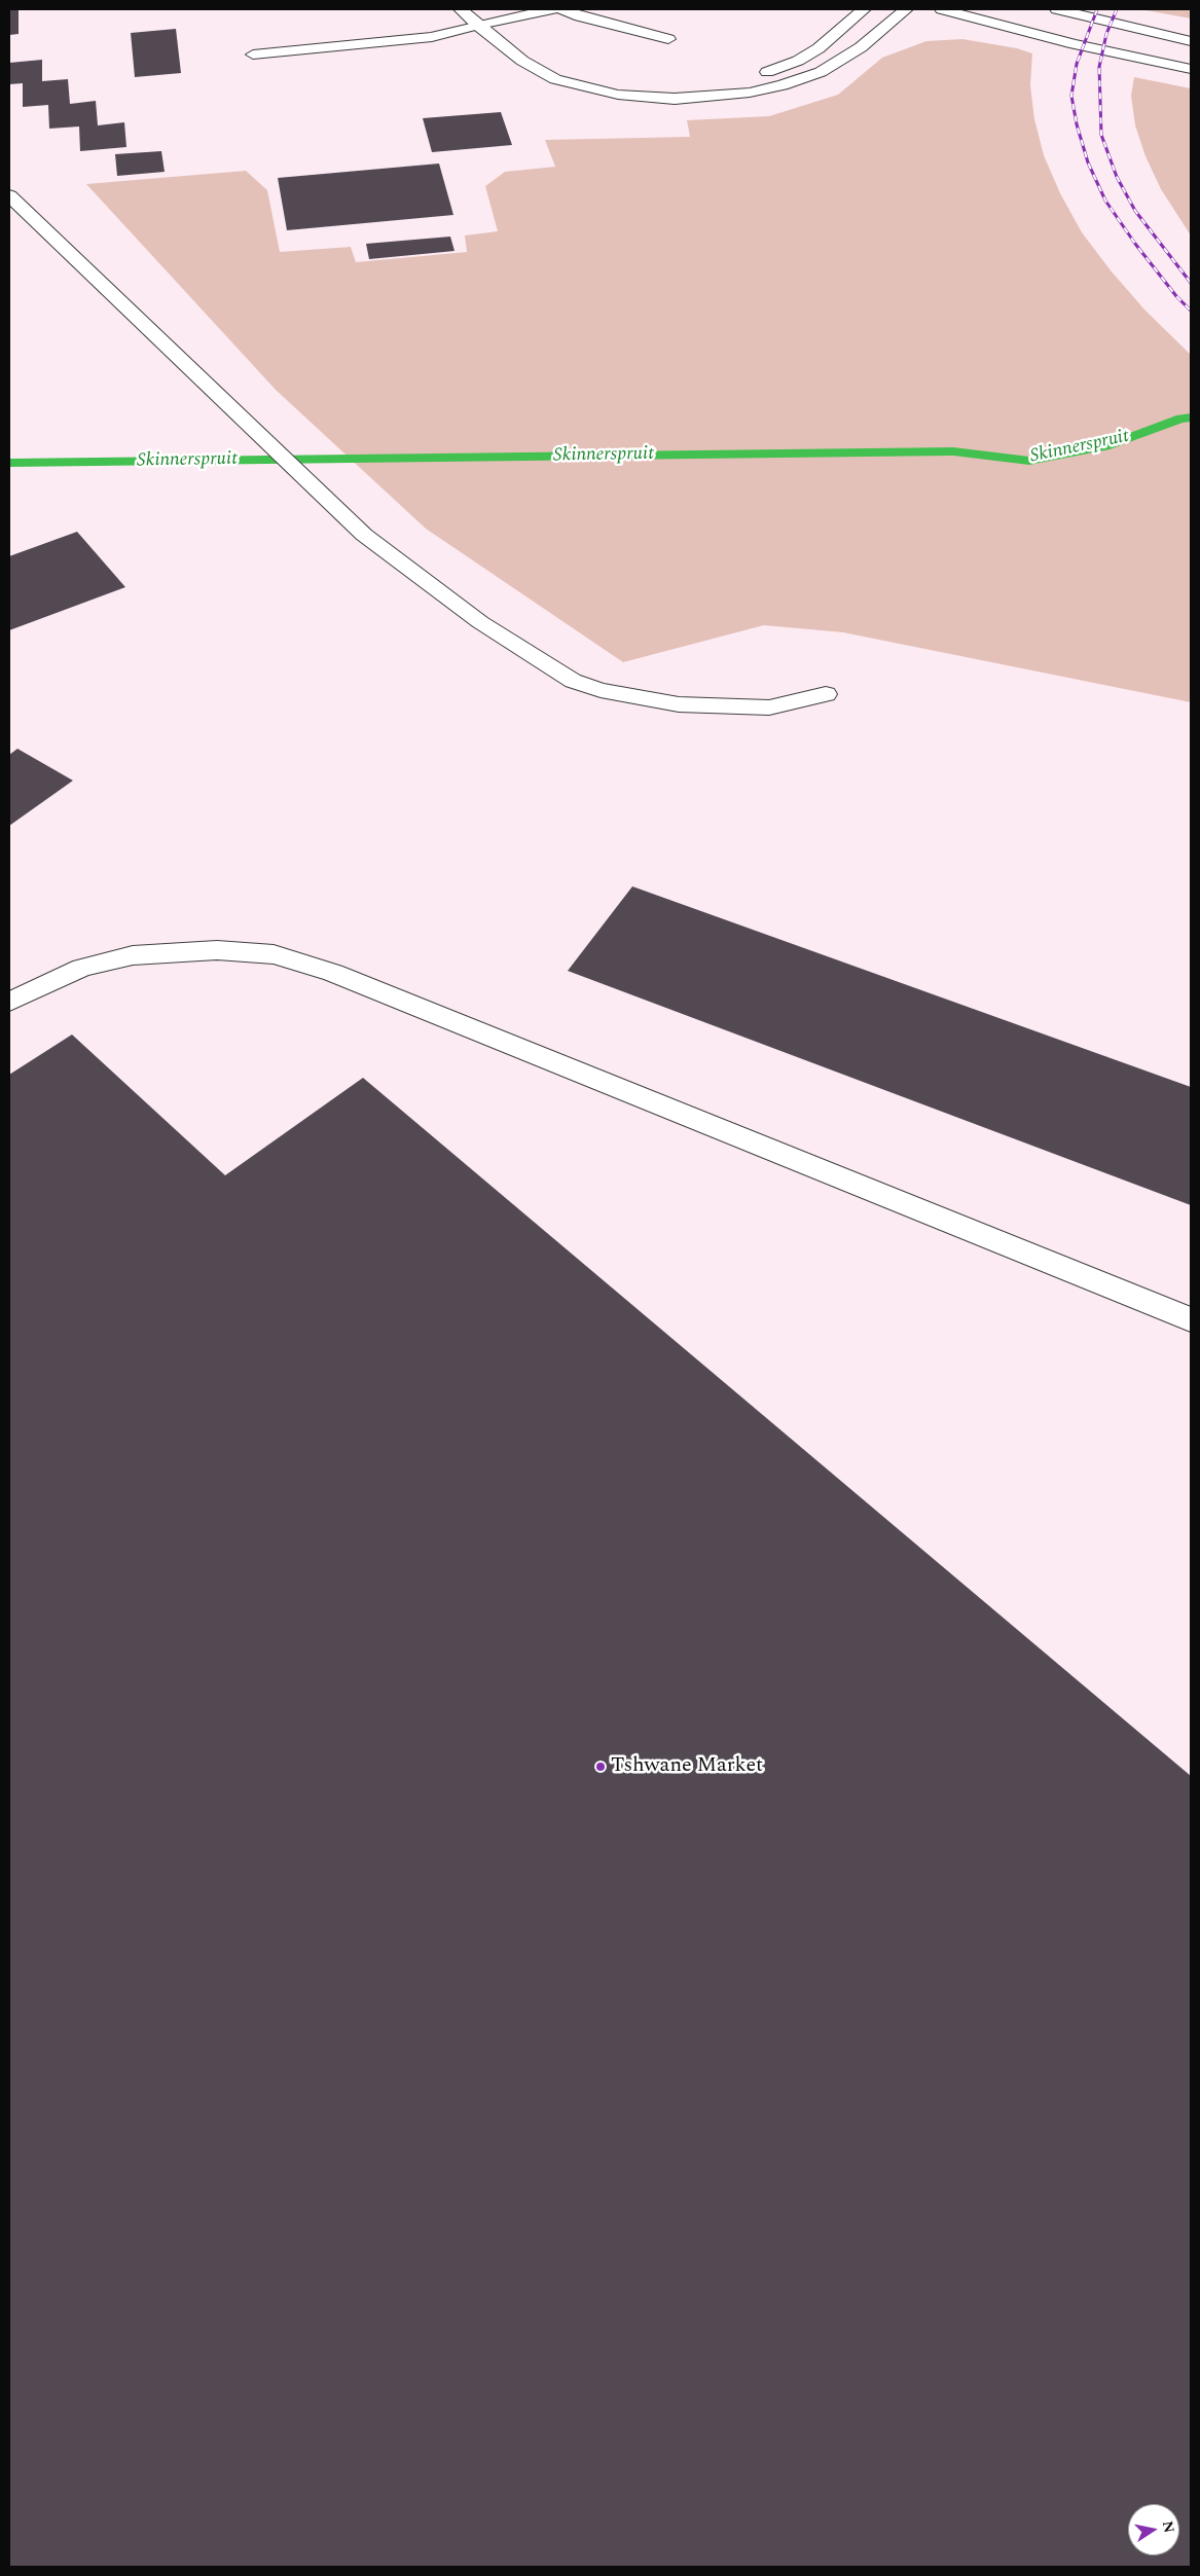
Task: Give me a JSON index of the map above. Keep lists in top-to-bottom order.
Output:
{
  "water": ["Skinnerspruit"],
  "places": ["Tshwane Market"],
  "north": "right"
}
